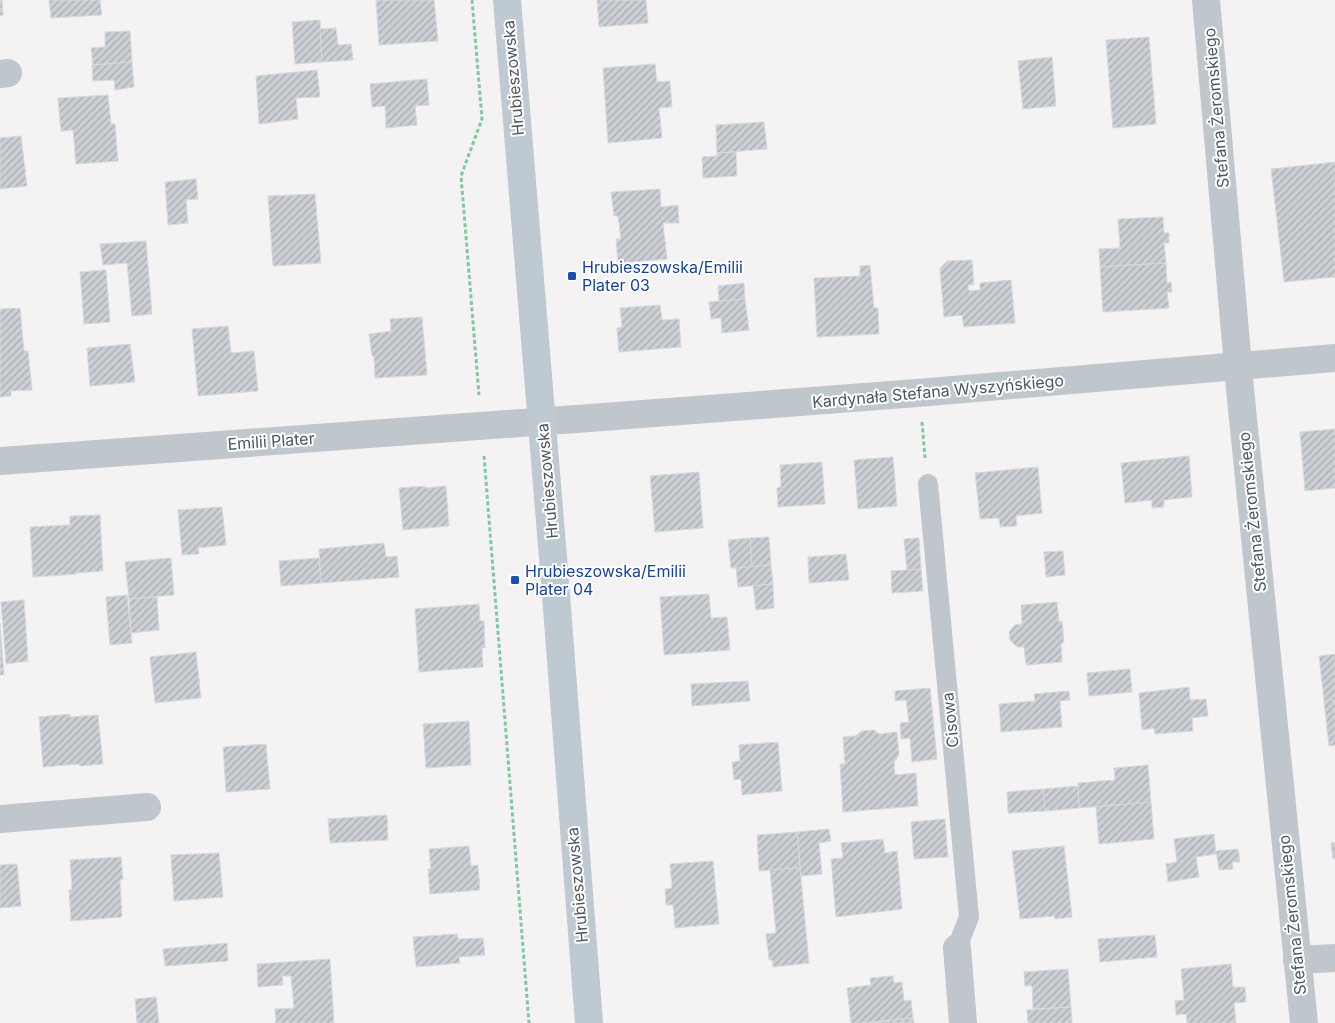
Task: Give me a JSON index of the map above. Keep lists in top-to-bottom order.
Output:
{
  "streets": {
    "main road": ["Hrubieszowska"],
    "street": [
      "Stefana Żeromskiego",
      "Kardynała Stefana Wyszyńskiego",
      "Emilii Plater",
      "Cisowa"
    ]
  },
  "crossings": [
    ["Hrubieszowska", "Kardynała Stefana Wyszyńskiego"],
    ["Hrubieszowska", "Emilii Plater"],
    ["Stefana Żeromskiego", "Kardynała Stefana Wyszyńskiego"],
    ["Kardynała Stefana Wyszyńskiego", "Emilii Plater"]
  ],
  "places": {
    "transit": ["Hrubieszowska/Emilii Plater 03", "Hrubieszowska/Emilii Plater 04"]
  }
}
